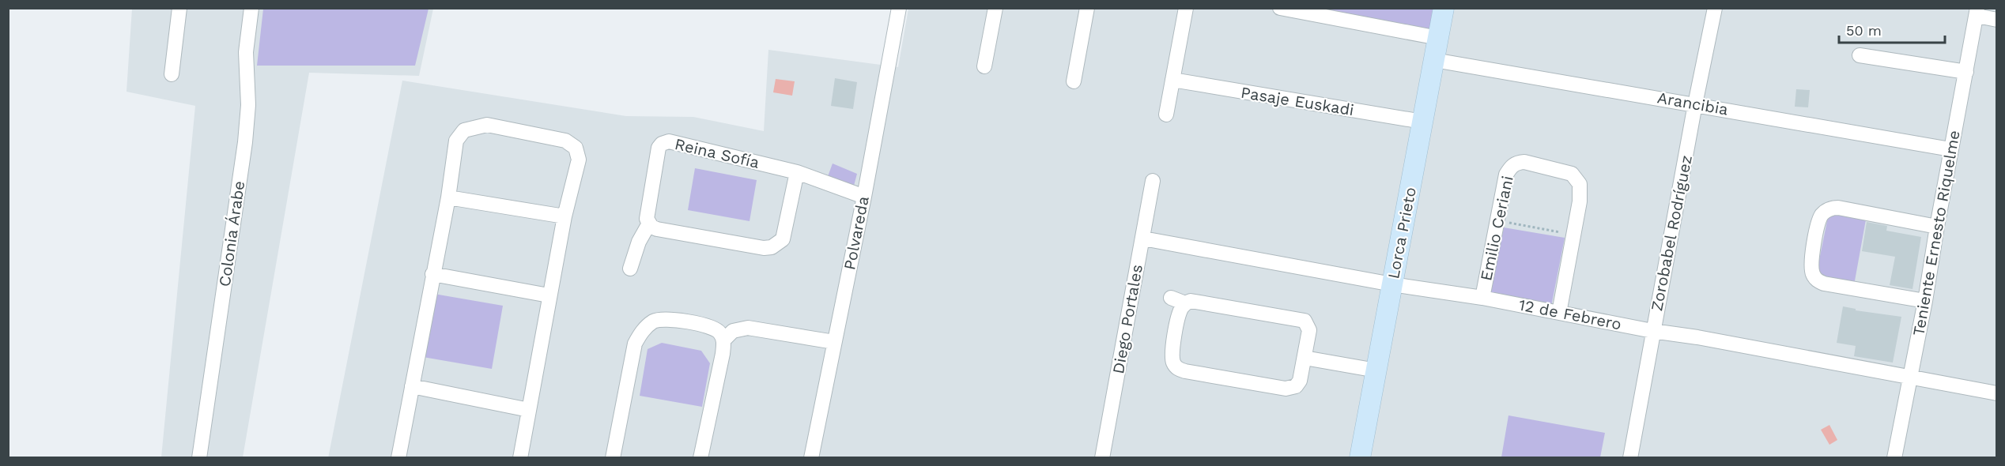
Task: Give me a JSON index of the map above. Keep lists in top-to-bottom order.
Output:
{
  "streets": {
    "main road": ["Lorca Prieto"],
    "street": [
      "Pasaje Euskadi",
      "Arancibia",
      "Reina Sofía",
      "Emilio Ceriani",
      "Polvareda",
      "Zorobabel Rodríguez",
      "Teniente Ernesto Riquelme",
      "Colonia Árabe",
      "12 de Febrero",
      "Diego Portales"
    ]
  },
  "crossings": [
    ["Pasaje Euskadi", "Lorca Prieto"],
    ["Arancibia", "Lorca Prieto"],
    ["Arancibia", "Zorobabel Rodríguez"],
    ["Arancibia", "Teniente Ernesto Riquelme"],
    ["Reina Sofía", "Polvareda"],
    ["Emilio Ceriani", "12 de Febrero"],
    ["Lorca Prieto", "12 de Febrero"],
    ["Zorobabel Rodríguez", "12 de Febrero"],
    ["Teniente Ernesto Riquelme", "12 de Febrero"],
    ["12 de Febrero", "Diego Portales"]
  ],
  "scale_bar": "50 m"
}
